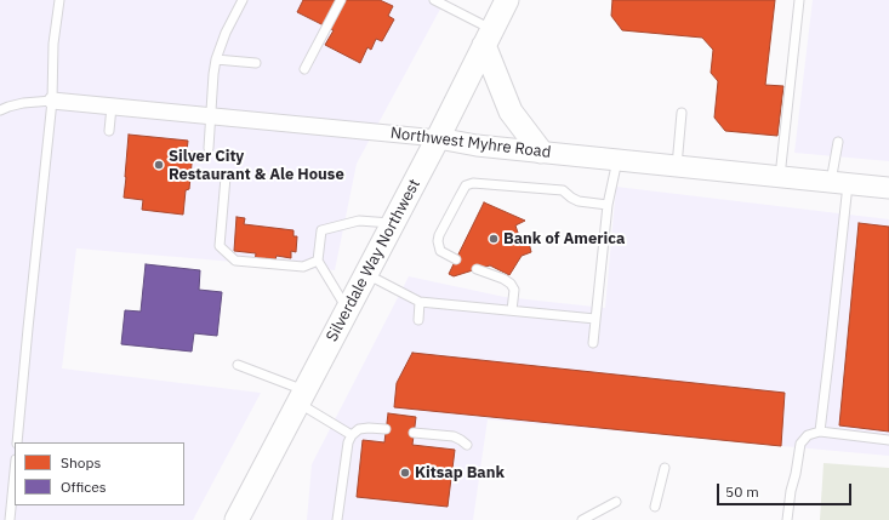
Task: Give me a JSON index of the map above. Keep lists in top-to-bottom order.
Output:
{
  "streets": {
    "main road": ["Silverdale Way Northwest"],
    "street": ["Northwest Myhre Road"]
  },
  "crossings": [
    ["Northwest Myhre Road", "Silverdale Way Northwest"]
  ],
  "places": ["Silver City Restaurant & Ale House", "Bank of America", "Kitsap Bank"],
  "legend": ["Shops", "Offices"],
  "scale_bar": "50 m"
}
